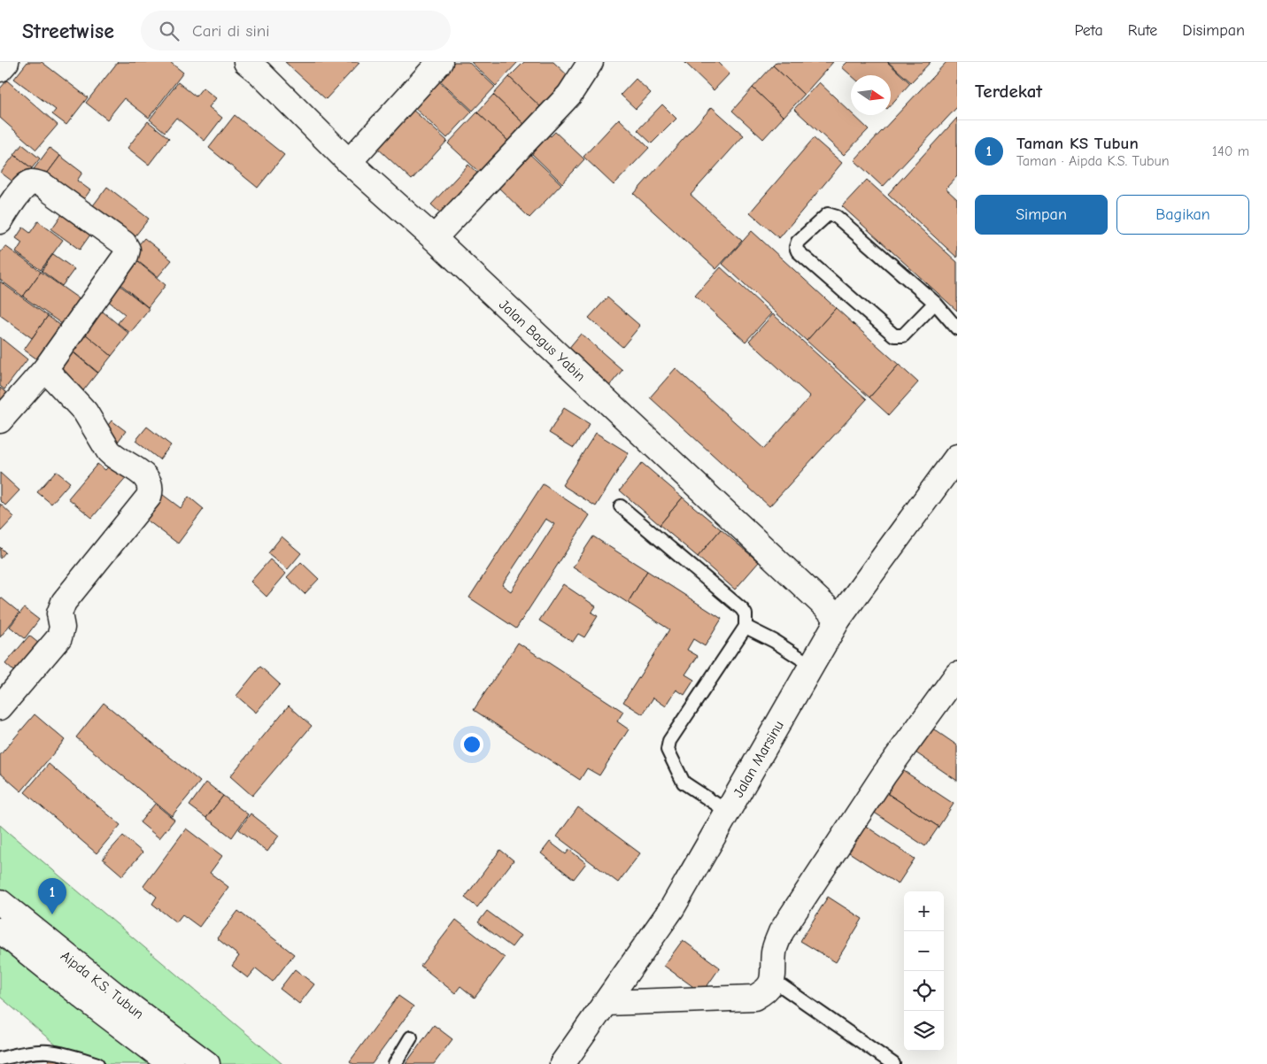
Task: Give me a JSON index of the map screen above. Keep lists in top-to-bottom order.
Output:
{
  "streets": {
    "street": ["Jalan Bagus Yabin", "Jalan Marsinu", "Aipda K.S. Tubun"]
  },
  "crossings": [
    ["Jalan Bagus Yabin", "Jalan Marsinu"]
  ],
  "north": "right",
  "page": {
    "header": "Streetwise",
    "search": "Cari di sini",
    "nav": ["Peta", "Rute", "Disimpan"],
    "heading": "Terdekat",
    "list": [
      {
        "mark": "1",
        "name": "Taman KS Tubun",
        "note": "Taman · Aipda K.S. Tubun",
        "value": "140 m"
      }
    ],
    "buttons": ["Simpan", "Bagikan"],
    "pins": "1",
    "map_buttons": ["+", "−"]
  }
}
